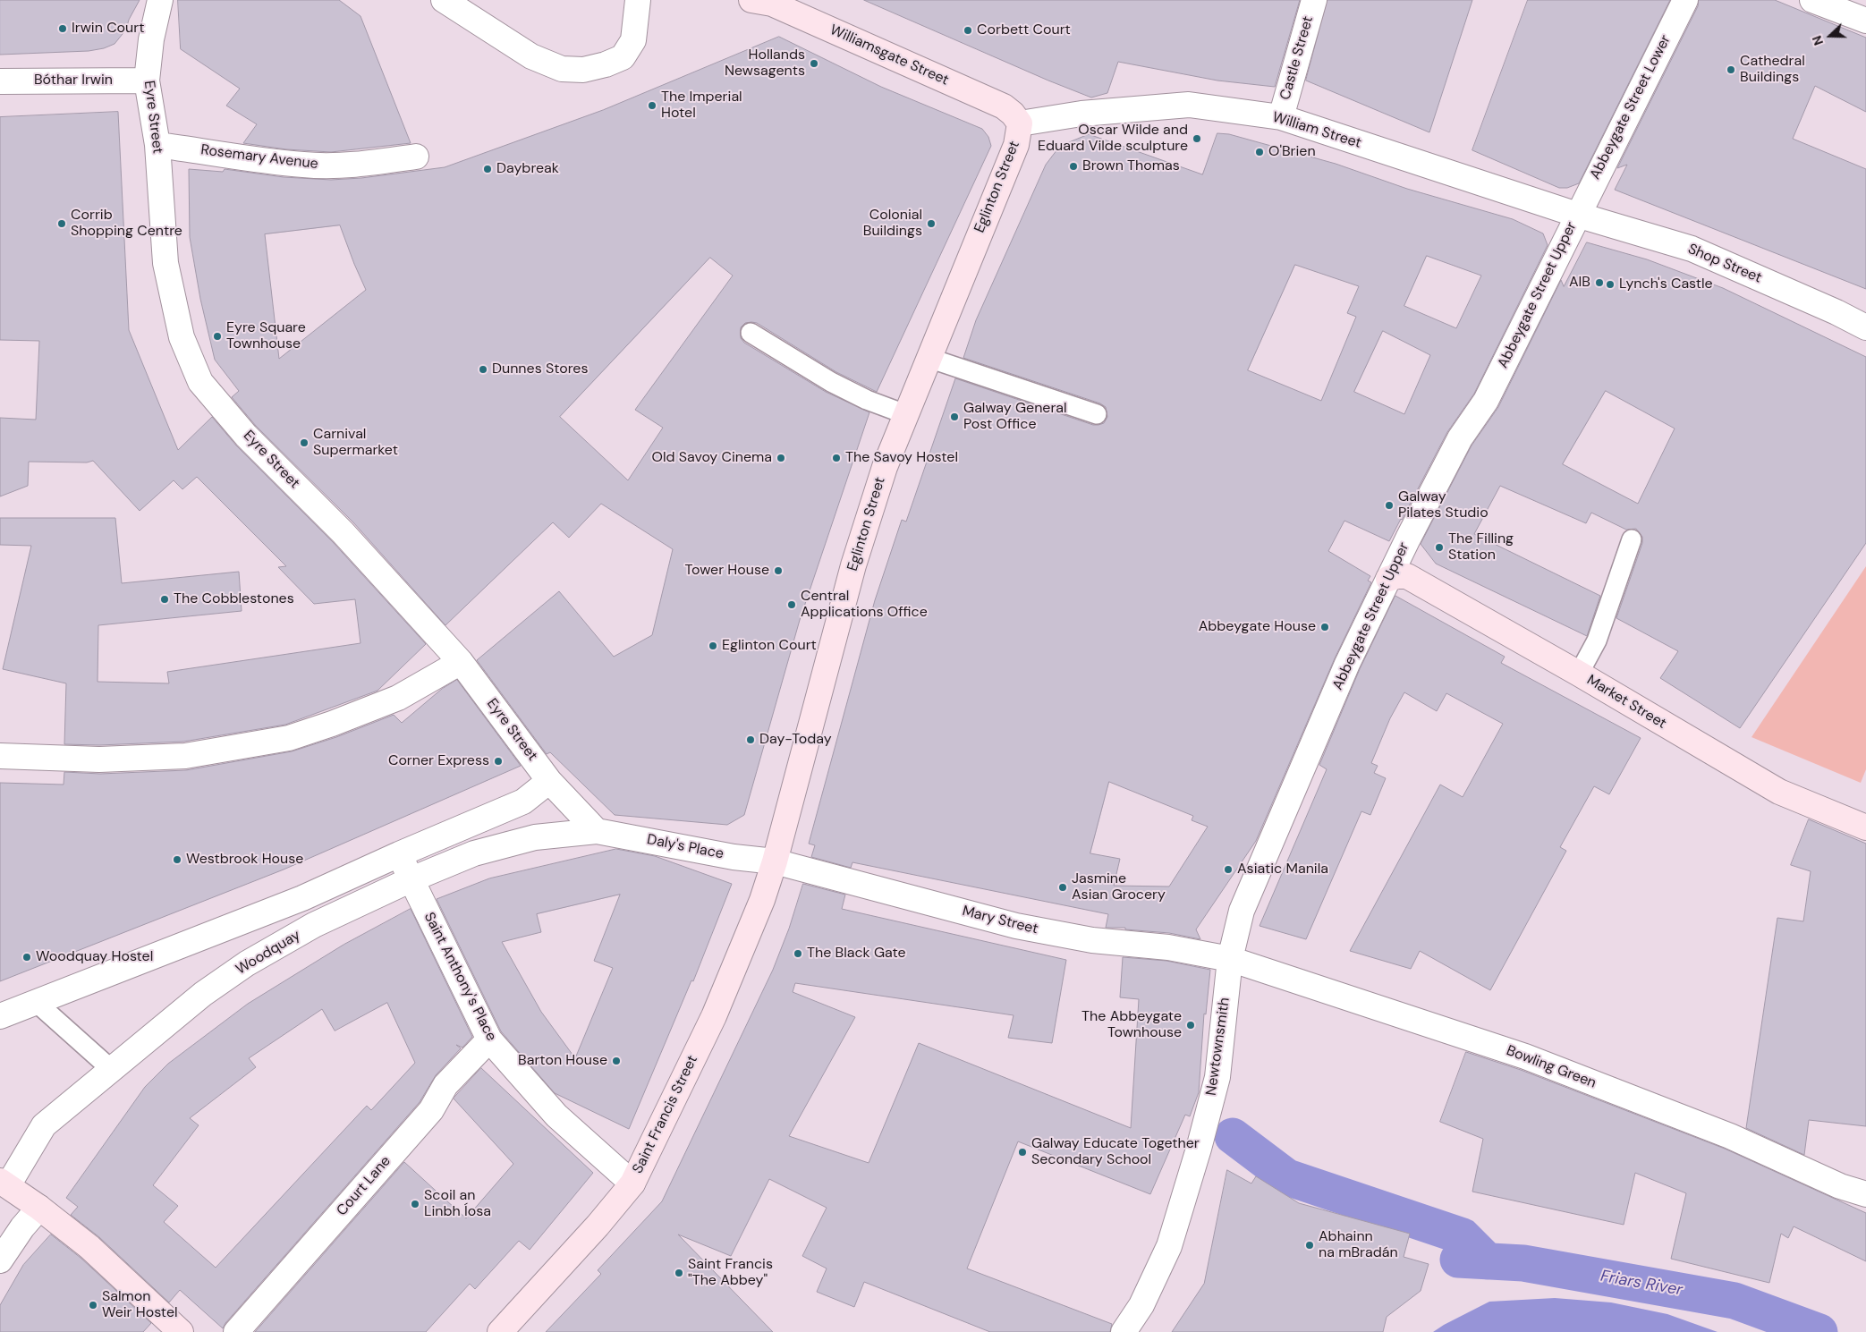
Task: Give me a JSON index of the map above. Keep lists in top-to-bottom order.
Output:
{
  "streets": {
    "main road": [
      "Williamsgate Street",
      "Eglinton Street",
      "Market Street",
      "Saint Francis Street"
    ],
    "street": [
      "Castle Street",
      "Bóthar Irwin",
      "Abbeygate Street Lower",
      "Eyre Street",
      "William Street",
      "Rosemary Avenue",
      "Shop Street",
      "Abbeygate Street Upper",
      "Daly's Place",
      "Mary Street",
      "Woodquay",
      "Saint Anthony's Place",
      "Newtownsmith",
      "Bowling Green",
      "Court Lane"
    ]
  },
  "crossings": [
    ["Williamsgate Street", "William Street"],
    ["Williamsgate Street", "Eglinton Street"],
    ["Castle Street", "William Street"],
    ["Bóthar Irwin", "Eyre Street"],
    ["Abbeygate Street Lower", "William Street"],
    ["Abbeygate Street Lower", "Shop Street"],
    ["Abbeygate Street Lower", "Abbeygate Street Upper"],
    ["Eyre Street", "Rosemary Avenue"],
    ["Eyre Street", "Daly's Place"],
    ["Eyre Street", "Woodquay"],
    ["William Street", "Eglinton Street"],
    ["William Street", "Shop Street"],
    ["William Street", "Abbeygate Street Upper"],
    ["Eglinton Street", "Daly's Place"],
    ["Eglinton Street", "Mary Street"],
    ["Eglinton Street", "Saint Francis Street"],
    ["Shop Street", "Abbeygate Street Upper"],
    ["Abbeygate Street Upper", "Market Street"],
    ["Abbeygate Street Upper", "Mary Street"],
    ["Abbeygate Street Upper", "Newtownsmith"],
    ["Abbeygate Street Upper", "Bowling Green"],
    ["Daly's Place", "Mary Street"],
    ["Daly's Place", "Woodquay"],
    ["Daly's Place", "Saint Francis Street"],
    ["Mary Street", "Newtownsmith"],
    ["Mary Street", "Bowling Green"],
    ["Mary Street", "Saint Francis Street"],
    ["Woodquay", "Saint Anthony's Place"],
    ["Saint Anthony's Place", "Saint Francis Street"],
    ["Saint Anthony's Place", "Court Lane"],
    ["Newtownsmith", "Bowling Green"]
  ],
  "water": ["Friars River"],
  "places": [
    "Irwin Court",
    "Corbett Court",
    "Hollands Newsagents",
    "Cathedral Buildings",
    "The Imperial Hotel",
    "Oscar Wilde and Eduard Vilde sculpture",
    "O'Brien",
    "Brown Thomas",
    "Daybreak",
    "Corrib Shopping Centre",
    "Colonial Buildings",
    "AIB",
    "Lynch's Castle",
    "Eyre Square Townhouse",
    "Dunnes Stores",
    "Galway General Post Office",
    "Carnival Supermarket",
    "Old Savoy Cinema",
    "The Savoy Hostel",
    "Galway Pilates Studio",
    "The Filling Station",
    "Tower House",
    "The Cobblestones",
    "Central Applications Office",
    "Abbeygate House",
    "Eglinton Court",
    "Day-Today",
    "Corner Express",
    "Westbrook House",
    "Asiatic Manila",
    "Jasmine Asian Grocery",
    "The Black Gate",
    "Woodquay Hostel",
    "The Abbeygate Townhouse",
    "Barton House",
    "Galway Educate Together Secondary School",
    "Scoil an Linbh Íosa",
    "Abhainn na mBradán",
    "Saint Francis \"The Abbey\"",
    "Salmon Weir Hostel"
  ],
  "north": "left"
}
